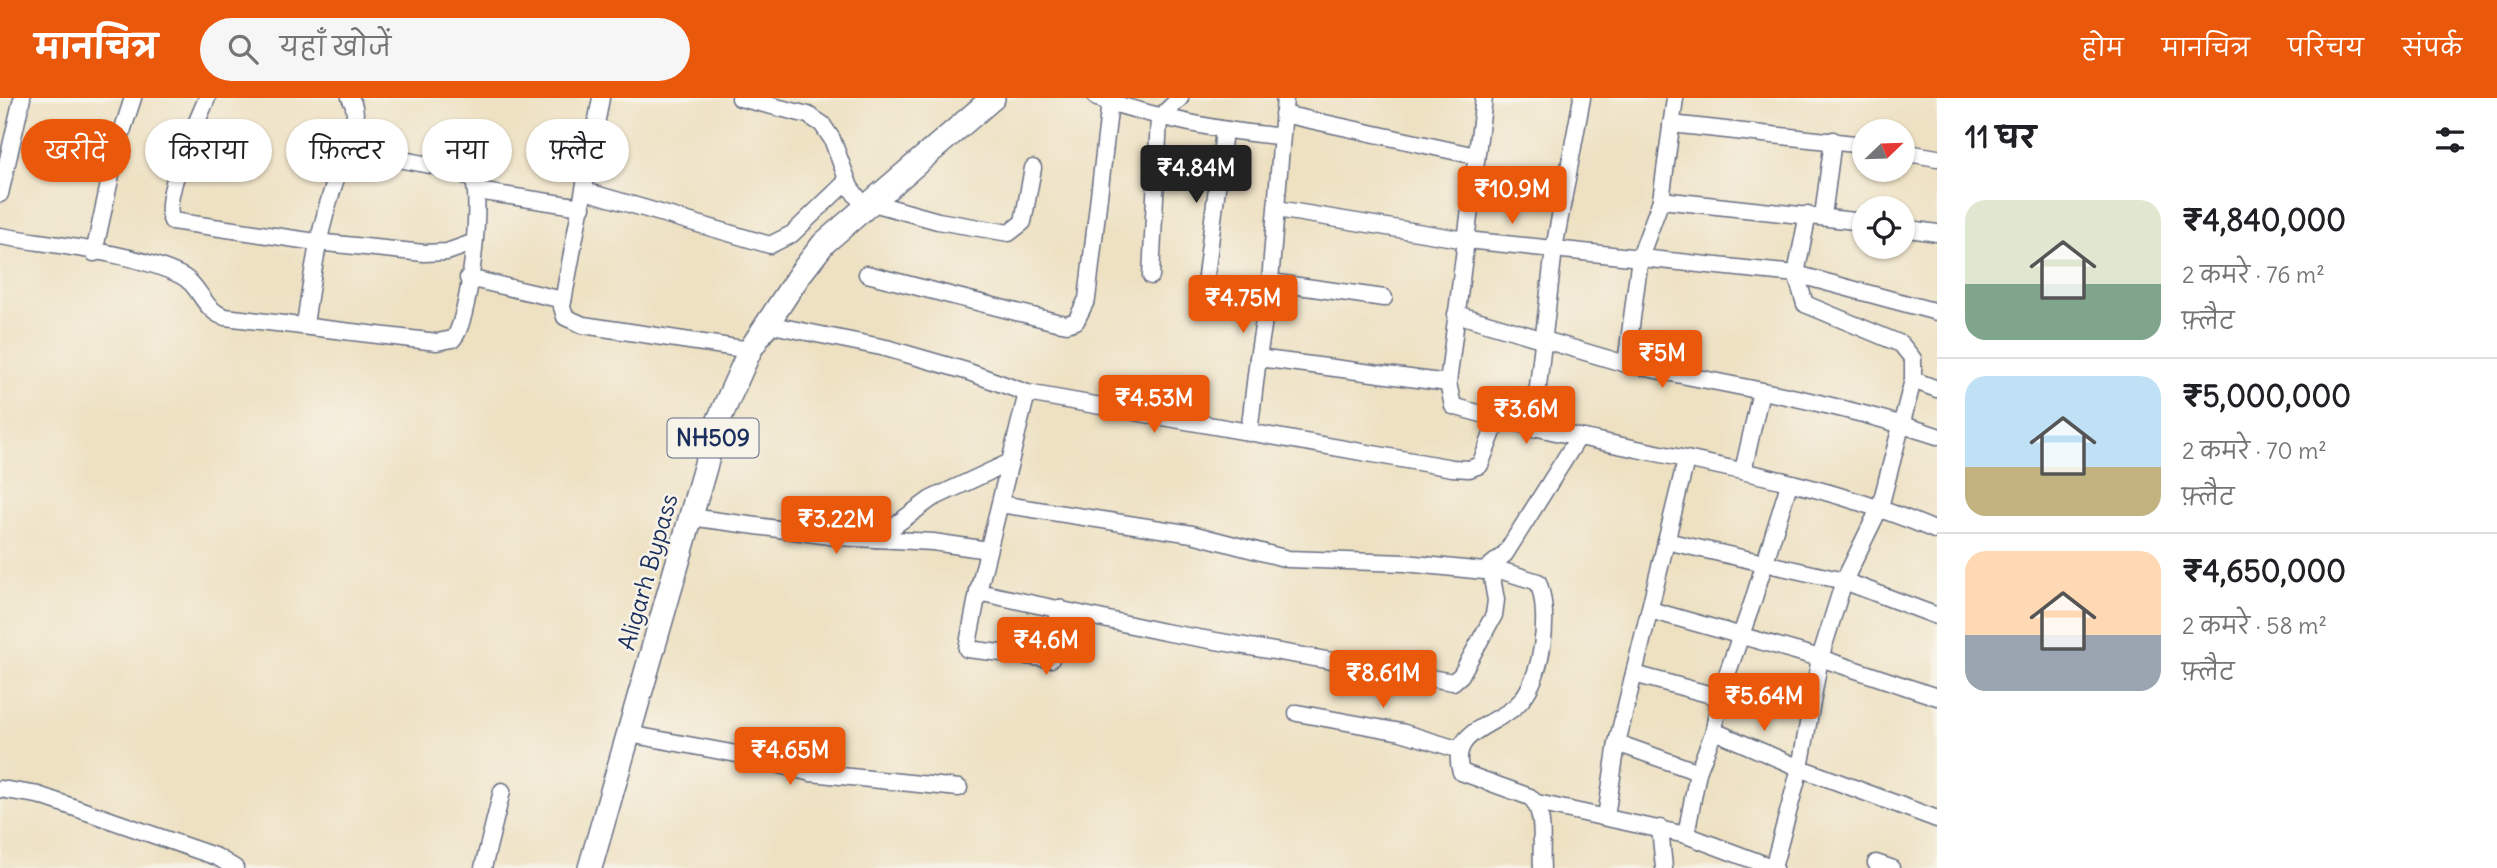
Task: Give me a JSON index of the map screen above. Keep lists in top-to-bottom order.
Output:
{
  "streets": {
    "highway": ["NH509", "Aligarh Bypass"]
  },
  "north": "top right",
  "page": {
    "header": "मानचित्र",
    "search": "यहाँ खोजें",
    "nav": [
      "होम",
      "मानचित्र",
      "परिचय",
      "संपर्क"
    ],
    "heading": "11 घर",
    "chip": [
      "खरीदें",
      "किराया",
      "फ़िल्टर",
      "नया",
      "फ़्लैट"
    ],
    "price": [
      "₹4.84M",
      "₹10.9M",
      "₹4.75M",
      "₹5M",
      "₹4.53M",
      "₹3.6M",
      "₹3.22M",
      "₹4.6M",
      "₹8.61M",
      "₹5.64M",
      "₹4.65M"
    ],
    "list": [
      {
        "name": "₹4,840,000",
        "note": "2 कमरे · 76 m² · फ़्लैट"
      },
      {
        "name": "₹5,000,000",
        "note": "2 कमरे · 70 m² · फ़्लैट"
      },
      {
        "name": "₹4,650,000",
        "note": "2 कमरे · 58 m² · फ़्लैट"
      }
    ]
  }
}
